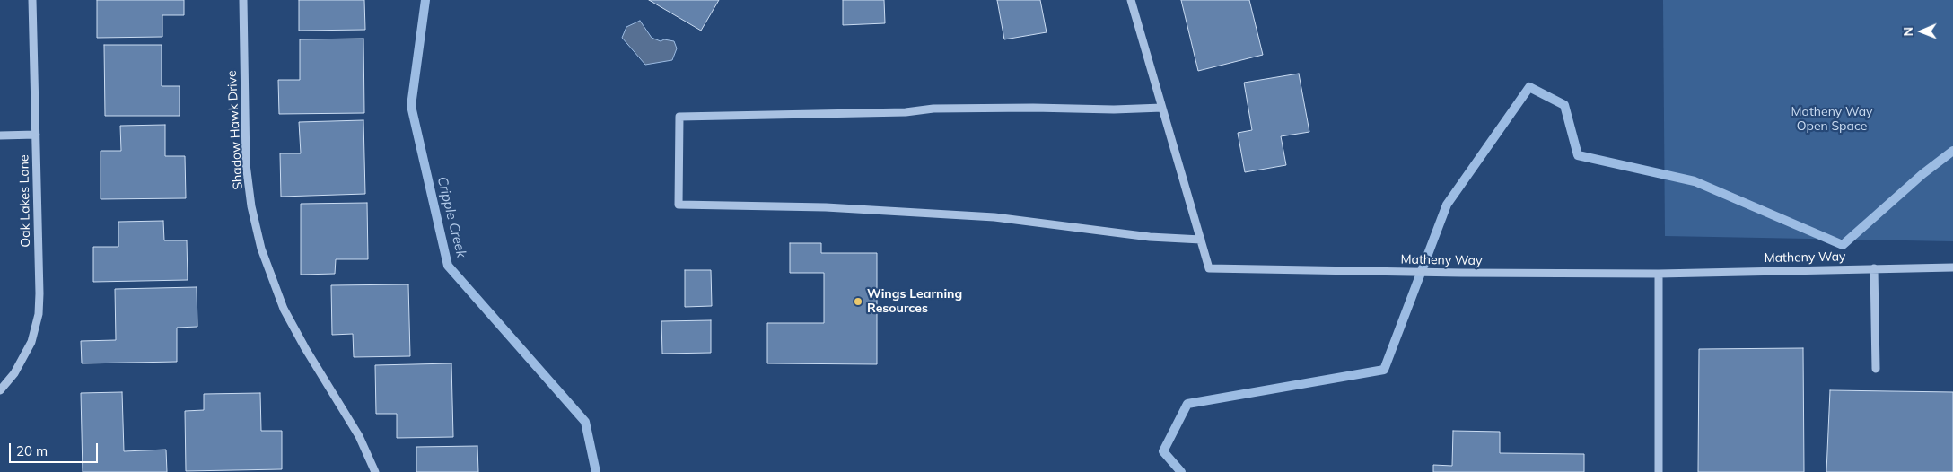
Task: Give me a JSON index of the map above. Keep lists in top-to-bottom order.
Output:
{
  "streets": {
    "street": ["Shadow Hawk Drive", "Oak Lakes Lane", "Matheny Way"]
  },
  "water": ["Cripple Creek"],
  "parks": ["Matheny Way Open Space"],
  "places": ["Wings Learning Resources"],
  "scale_bar": "20 m",
  "north": "left"
}
